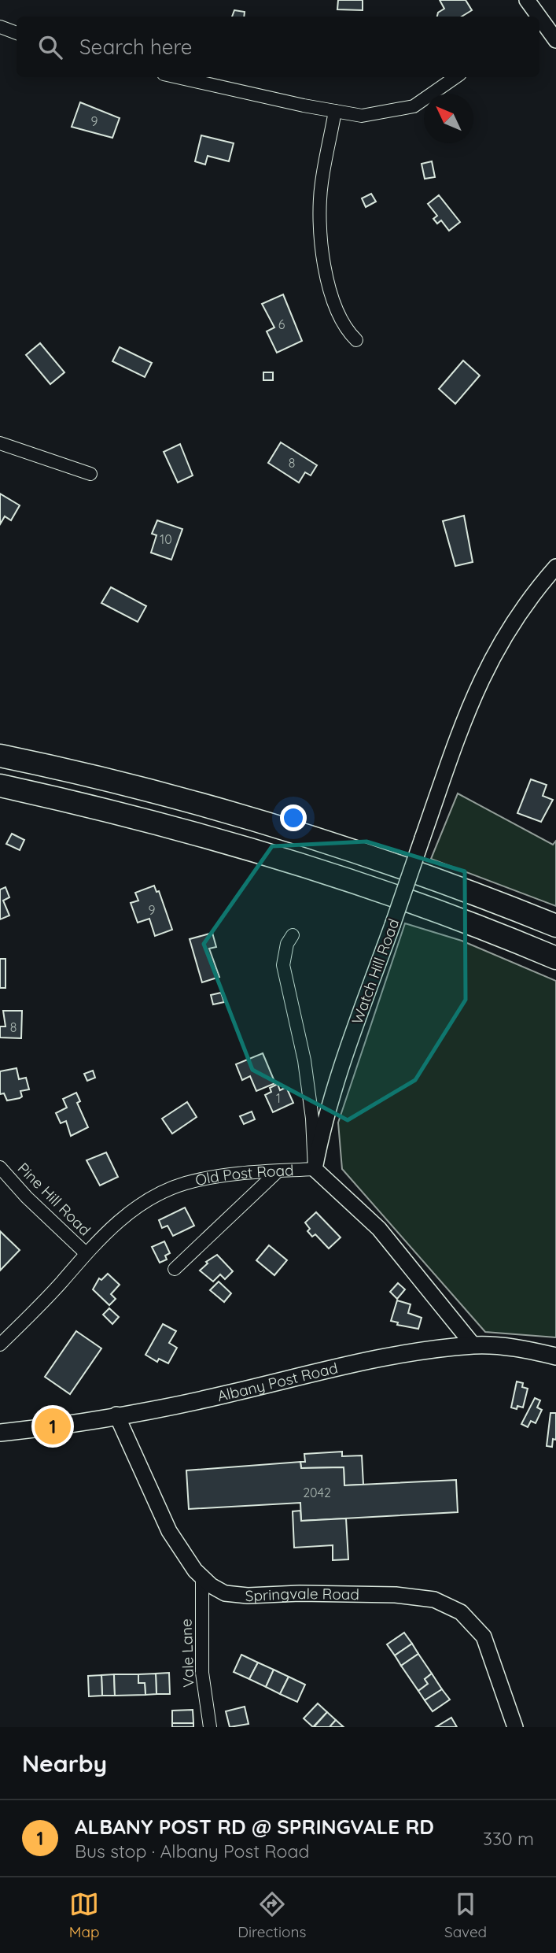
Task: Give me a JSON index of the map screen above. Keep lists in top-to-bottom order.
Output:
{
  "streets": {
    "main road": ["Albany Post Road"],
    "street": [
      "Watch Hill Road",
      "Old Post Road",
      "Pine Hill Road",
      "Springvale Road",
      "Vale Lane"
    ]
  },
  "crossings": [
    ["Watch Hill Road", "Old Post Road"],
    ["Old Post Road", "Pine Hill Road"],
    ["Old Post Road", "Albany Post Road"],
    ["Albany Post Road", "Springvale Road"],
    ["Springvale Road", "Vale Lane"]
  ],
  "house_numbers": [
    "9",
    "6",
    "8",
    "10",
    "9",
    "8",
    "1",
    "2042"
  ],
  "north": "top left",
  "page": {
    "search": "Search here",
    "pins": "1",
    "heading": "Nearby",
    "list": [
      {
        "mark": "1",
        "name": "ALBANY POST RD @ SPRINGVALE RD",
        "note": "Bus stop · Albany Post Road",
        "value": "330 m"
      }
    ],
    "nav": ["Map", "Directions", "Saved"]
  }
}
